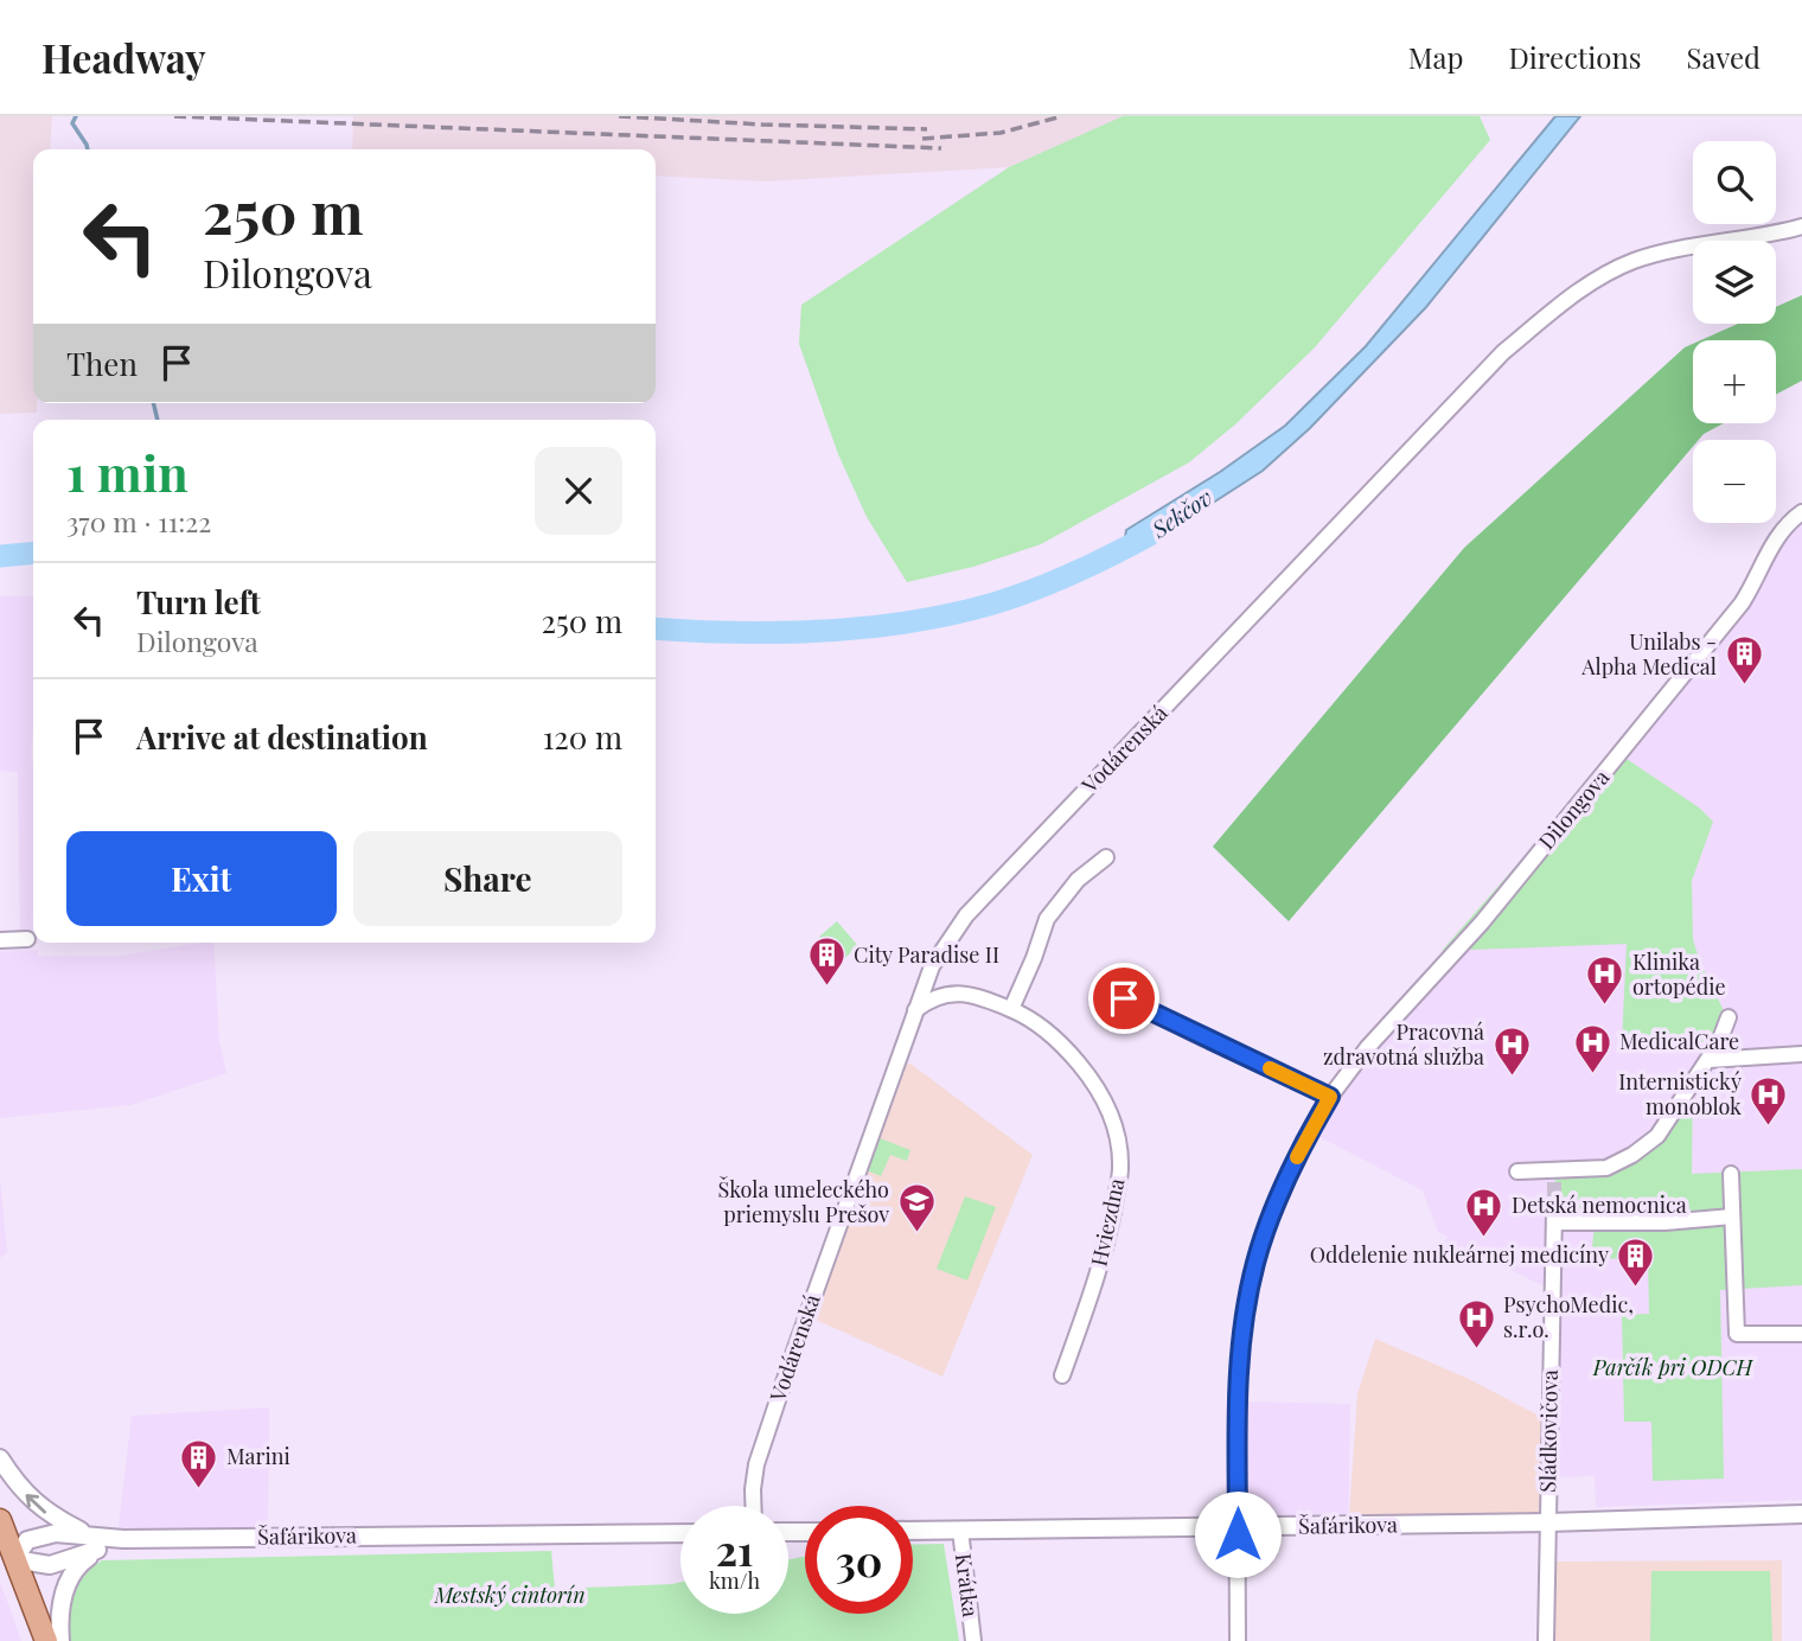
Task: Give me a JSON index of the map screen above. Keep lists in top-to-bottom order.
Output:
{
  "streets": {
    "street": [
      "Vodárenská",
      "Dilongova",
      "Hviezdna",
      "Sládkovičova",
      "Šafárikova",
      "Krátka"
    ]
  },
  "crossings": [
    ["Vodárenská", "Hviezdna"],
    ["Dilongova", "Šafárikova"],
    ["Sládkovičova", "Šafárikova"],
    ["Šafárikova", "Krátka"]
  ],
  "water": ["Sekčov"],
  "parks": ["Parčík pri ODCH", "Mestský cintorín"],
  "places": {
    "building": [
      "Unilabs - Alpha Medical",
      "City Paradise II",
      "Oddelenie nukleárnej medicíny",
      "Marini"
    ],
    "hospital": [
      "Klinika ortopédie",
      "MedicalCare",
      "Pracovná zdravotná služba",
      "Internistický monoblok",
      "Detská nemocnica",
      "PsychoMedic, s.r.o."
    ],
    "school or university": ["Škola umeleckého priemyslu Prešov"]
  },
  "page": {
    "header": "Headway",
    "nav": ["Map", "Directions", "Saved"],
    "map_buttons": ["+", "−"],
    "turn": ["250 m", "Dilongova"],
    "then": "Then",
    "heading": ["1 min", "370 m · 11:22"],
    "list": [
      {
        "name": "Turn left",
        "note": "Dilongova",
        "value": "250 m"
      },
      {
        "name": "Arrive at destination",
        "value": "120 m"
      }
    ],
    "buttons": ["Exit", "Share"],
    "speed": "21 km/h",
    "limit": "30"
  }
}
